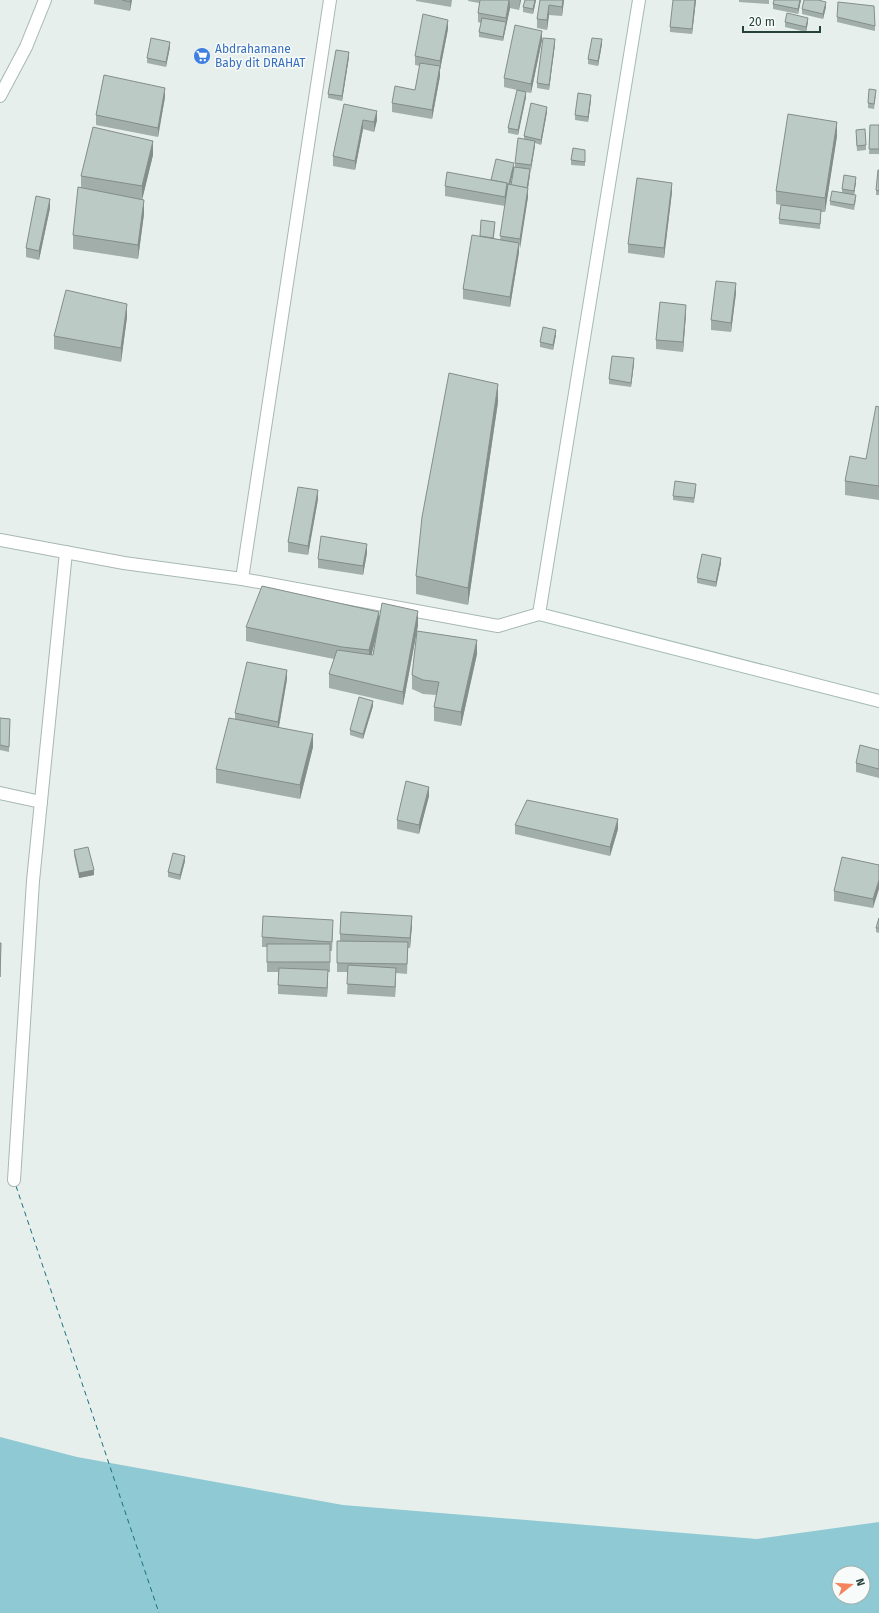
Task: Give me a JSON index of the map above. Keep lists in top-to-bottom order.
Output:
{
  "places": {
    "supermarket": ["Abdrahamane Baby dit DRAHAT"]
  },
  "scale_bar": "20 m",
  "north": "right"
}
